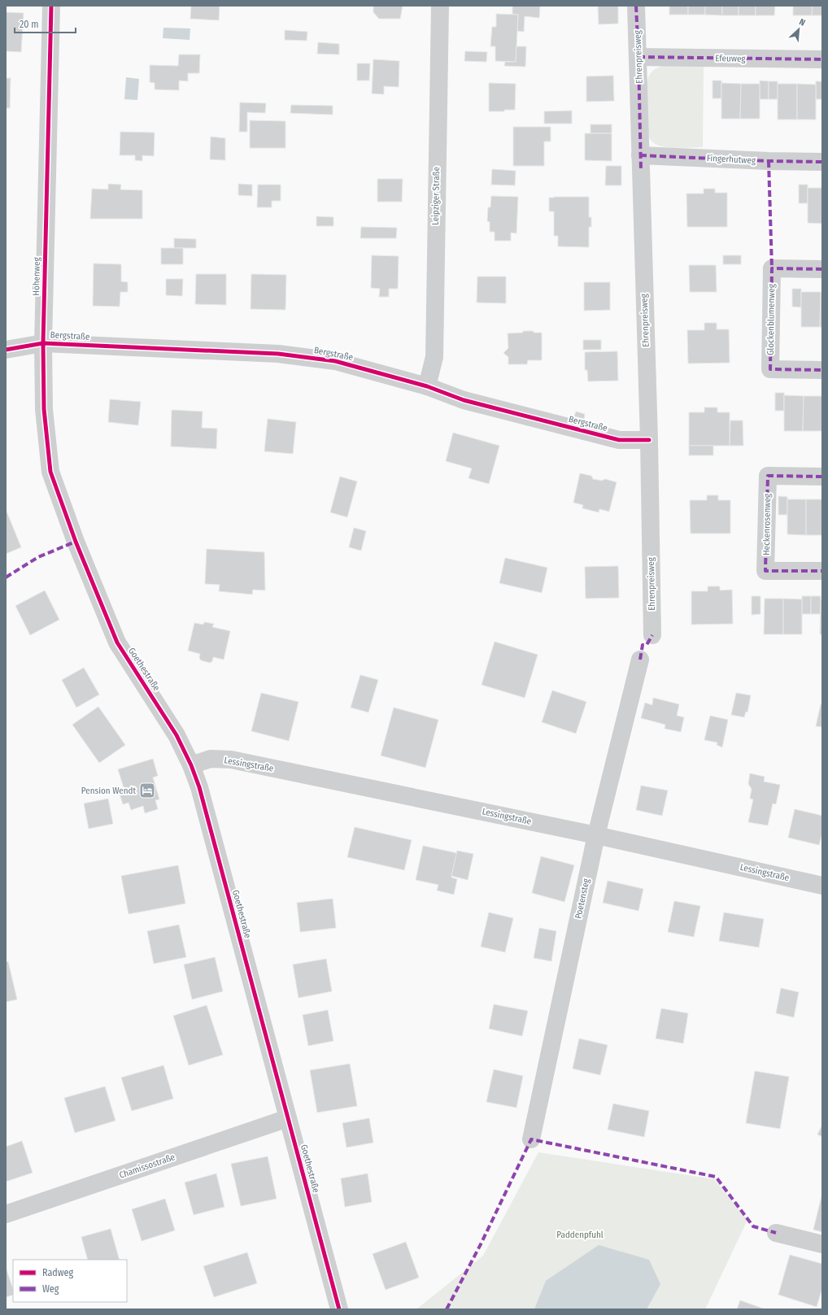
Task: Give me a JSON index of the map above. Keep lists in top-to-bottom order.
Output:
{
  "streets": {
    "street": [
      "Ehrenpreisweg",
      "Efeuweg",
      "Fingerhutweg",
      "Leipziger Straße",
      "Höhenweg",
      "Glockenblumenweg",
      "Bergstraße",
      "Heckenrosenweg",
      "Goethestraße",
      "Lessingstraße",
      "Poetensteg",
      "Chamissostraße"
    ]
  },
  "crossings": [
    ["Ehrenpreisweg", "Efeuweg"],
    ["Ehrenpreisweg", "Fingerhutweg"],
    ["Ehrenpreisweg", "Bergstraße"],
    ["Leipziger Straße", "Bergstraße"],
    ["Höhenweg", "Bergstraße"],
    ["Höhenweg", "Goethestraße"],
    ["Goethestraße", "Lessingstraße"],
    ["Goethestraße", "Chamissostraße"],
    ["Lessingstraße", "Poetensteg"]
  ],
  "parks": ["Paddenpfuhl"],
  "places": {
    "hotel": ["Pension Wendt"]
  },
  "legend": ["Radweg", "Weg"],
  "scale_bar": "20 m",
  "north": "top right"
}
